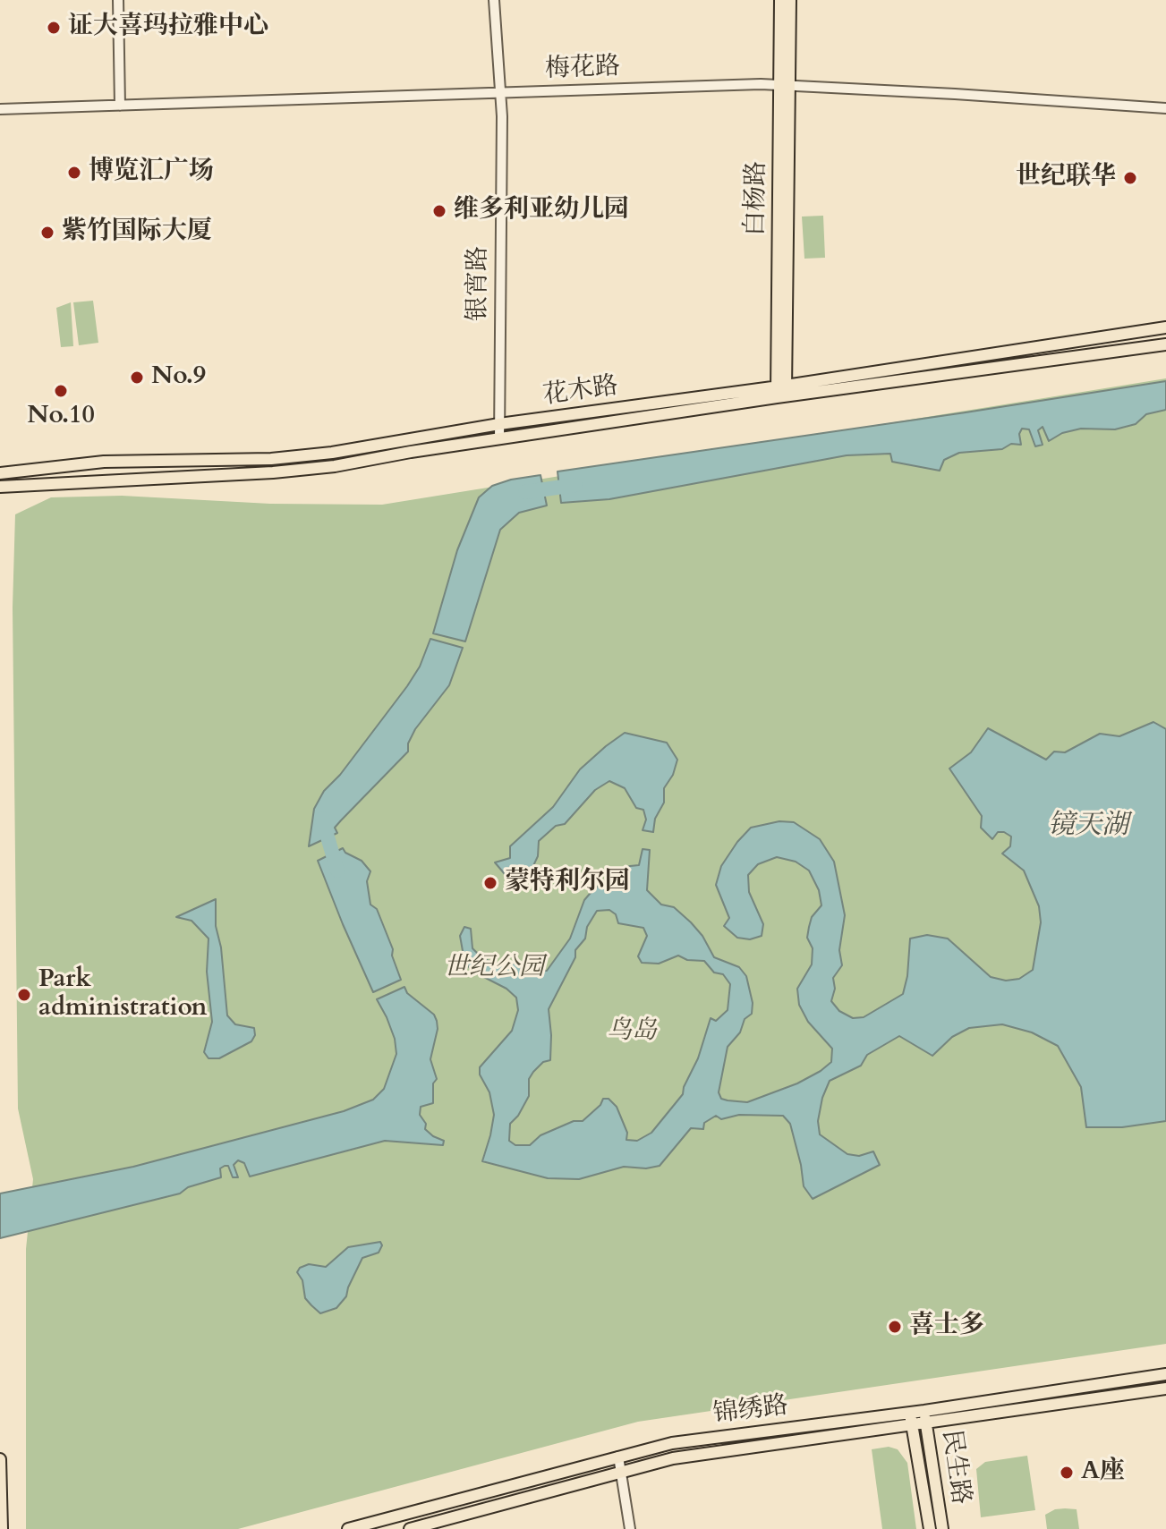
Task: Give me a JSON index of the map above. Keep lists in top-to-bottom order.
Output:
{
  "streets": {
    "main road": [
      "白杨路",
      "花木路",
      "锦绣路",
      "民生路"
    ],
    "street": ["梅花路", "银宵路"]
  },
  "crossings": [
    ["梅花路", "白杨路"],
    ["梅花路", "银宵路"],
    ["白杨路", "花木路"],
    ["银宵路", "花木路"],
    ["锦绣路", "民生路"]
  ],
  "water": ["镜天湖"],
  "parks": ["世纪公园", "鸟岛"],
  "places": [
    "证大喜玛拉雅中心",
    "博览汇广场",
    "世纪联华",
    "维多利亚幼儿园",
    "紫竹国际大厦",
    "No.9",
    "No.10",
    "蒙特利尔园",
    "Park administration",
    "喜士多",
    "A座"
  ]
}
